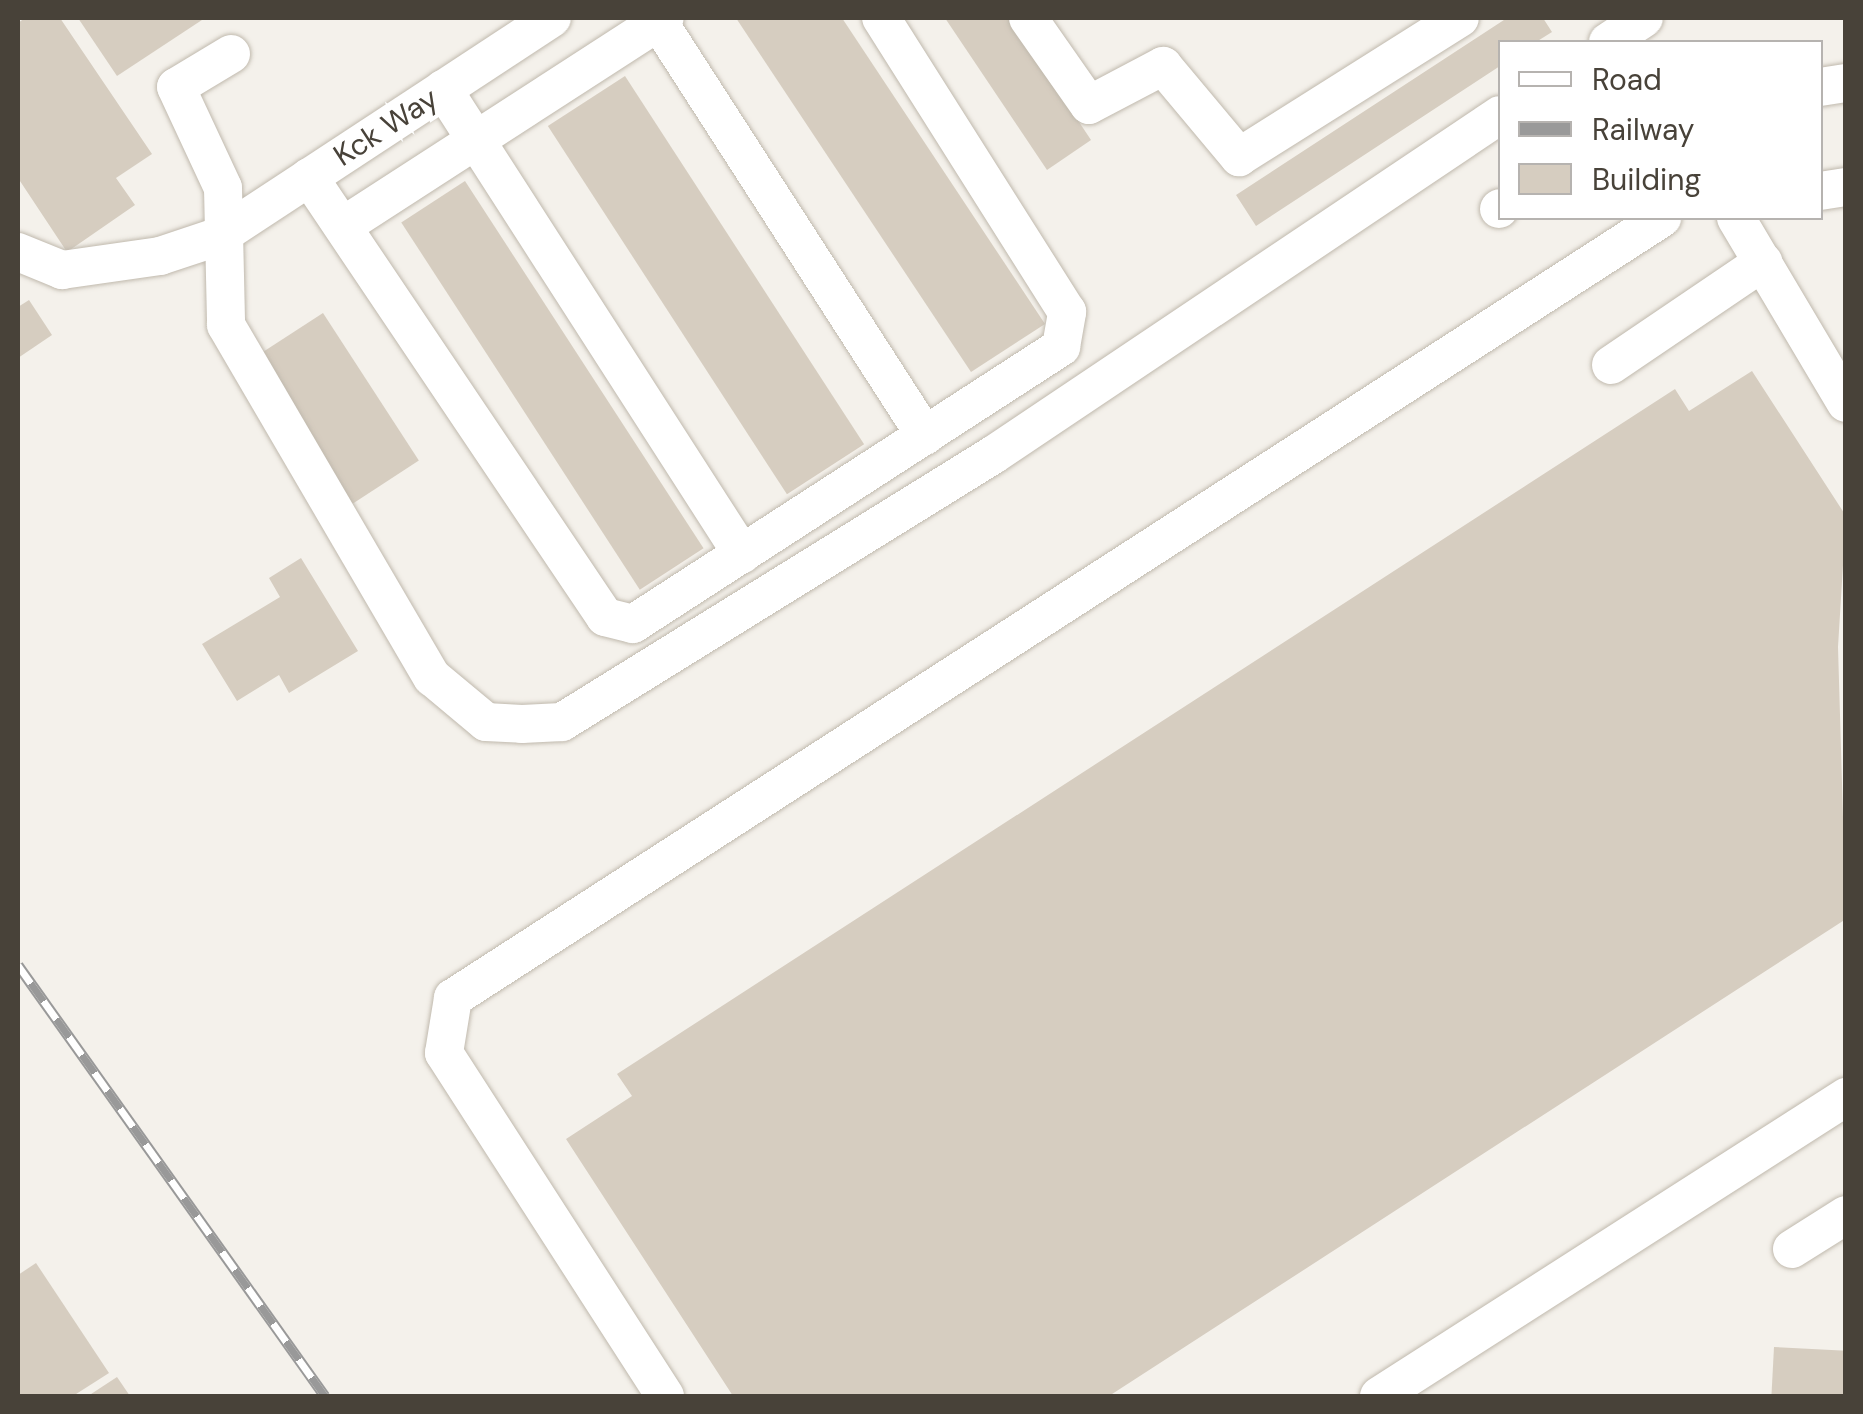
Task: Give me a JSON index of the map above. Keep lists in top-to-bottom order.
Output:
{
  "streets": {
    "street": ["Kck Way"]
  },
  "legend": ["Road", "Railway", "Building"]
}
